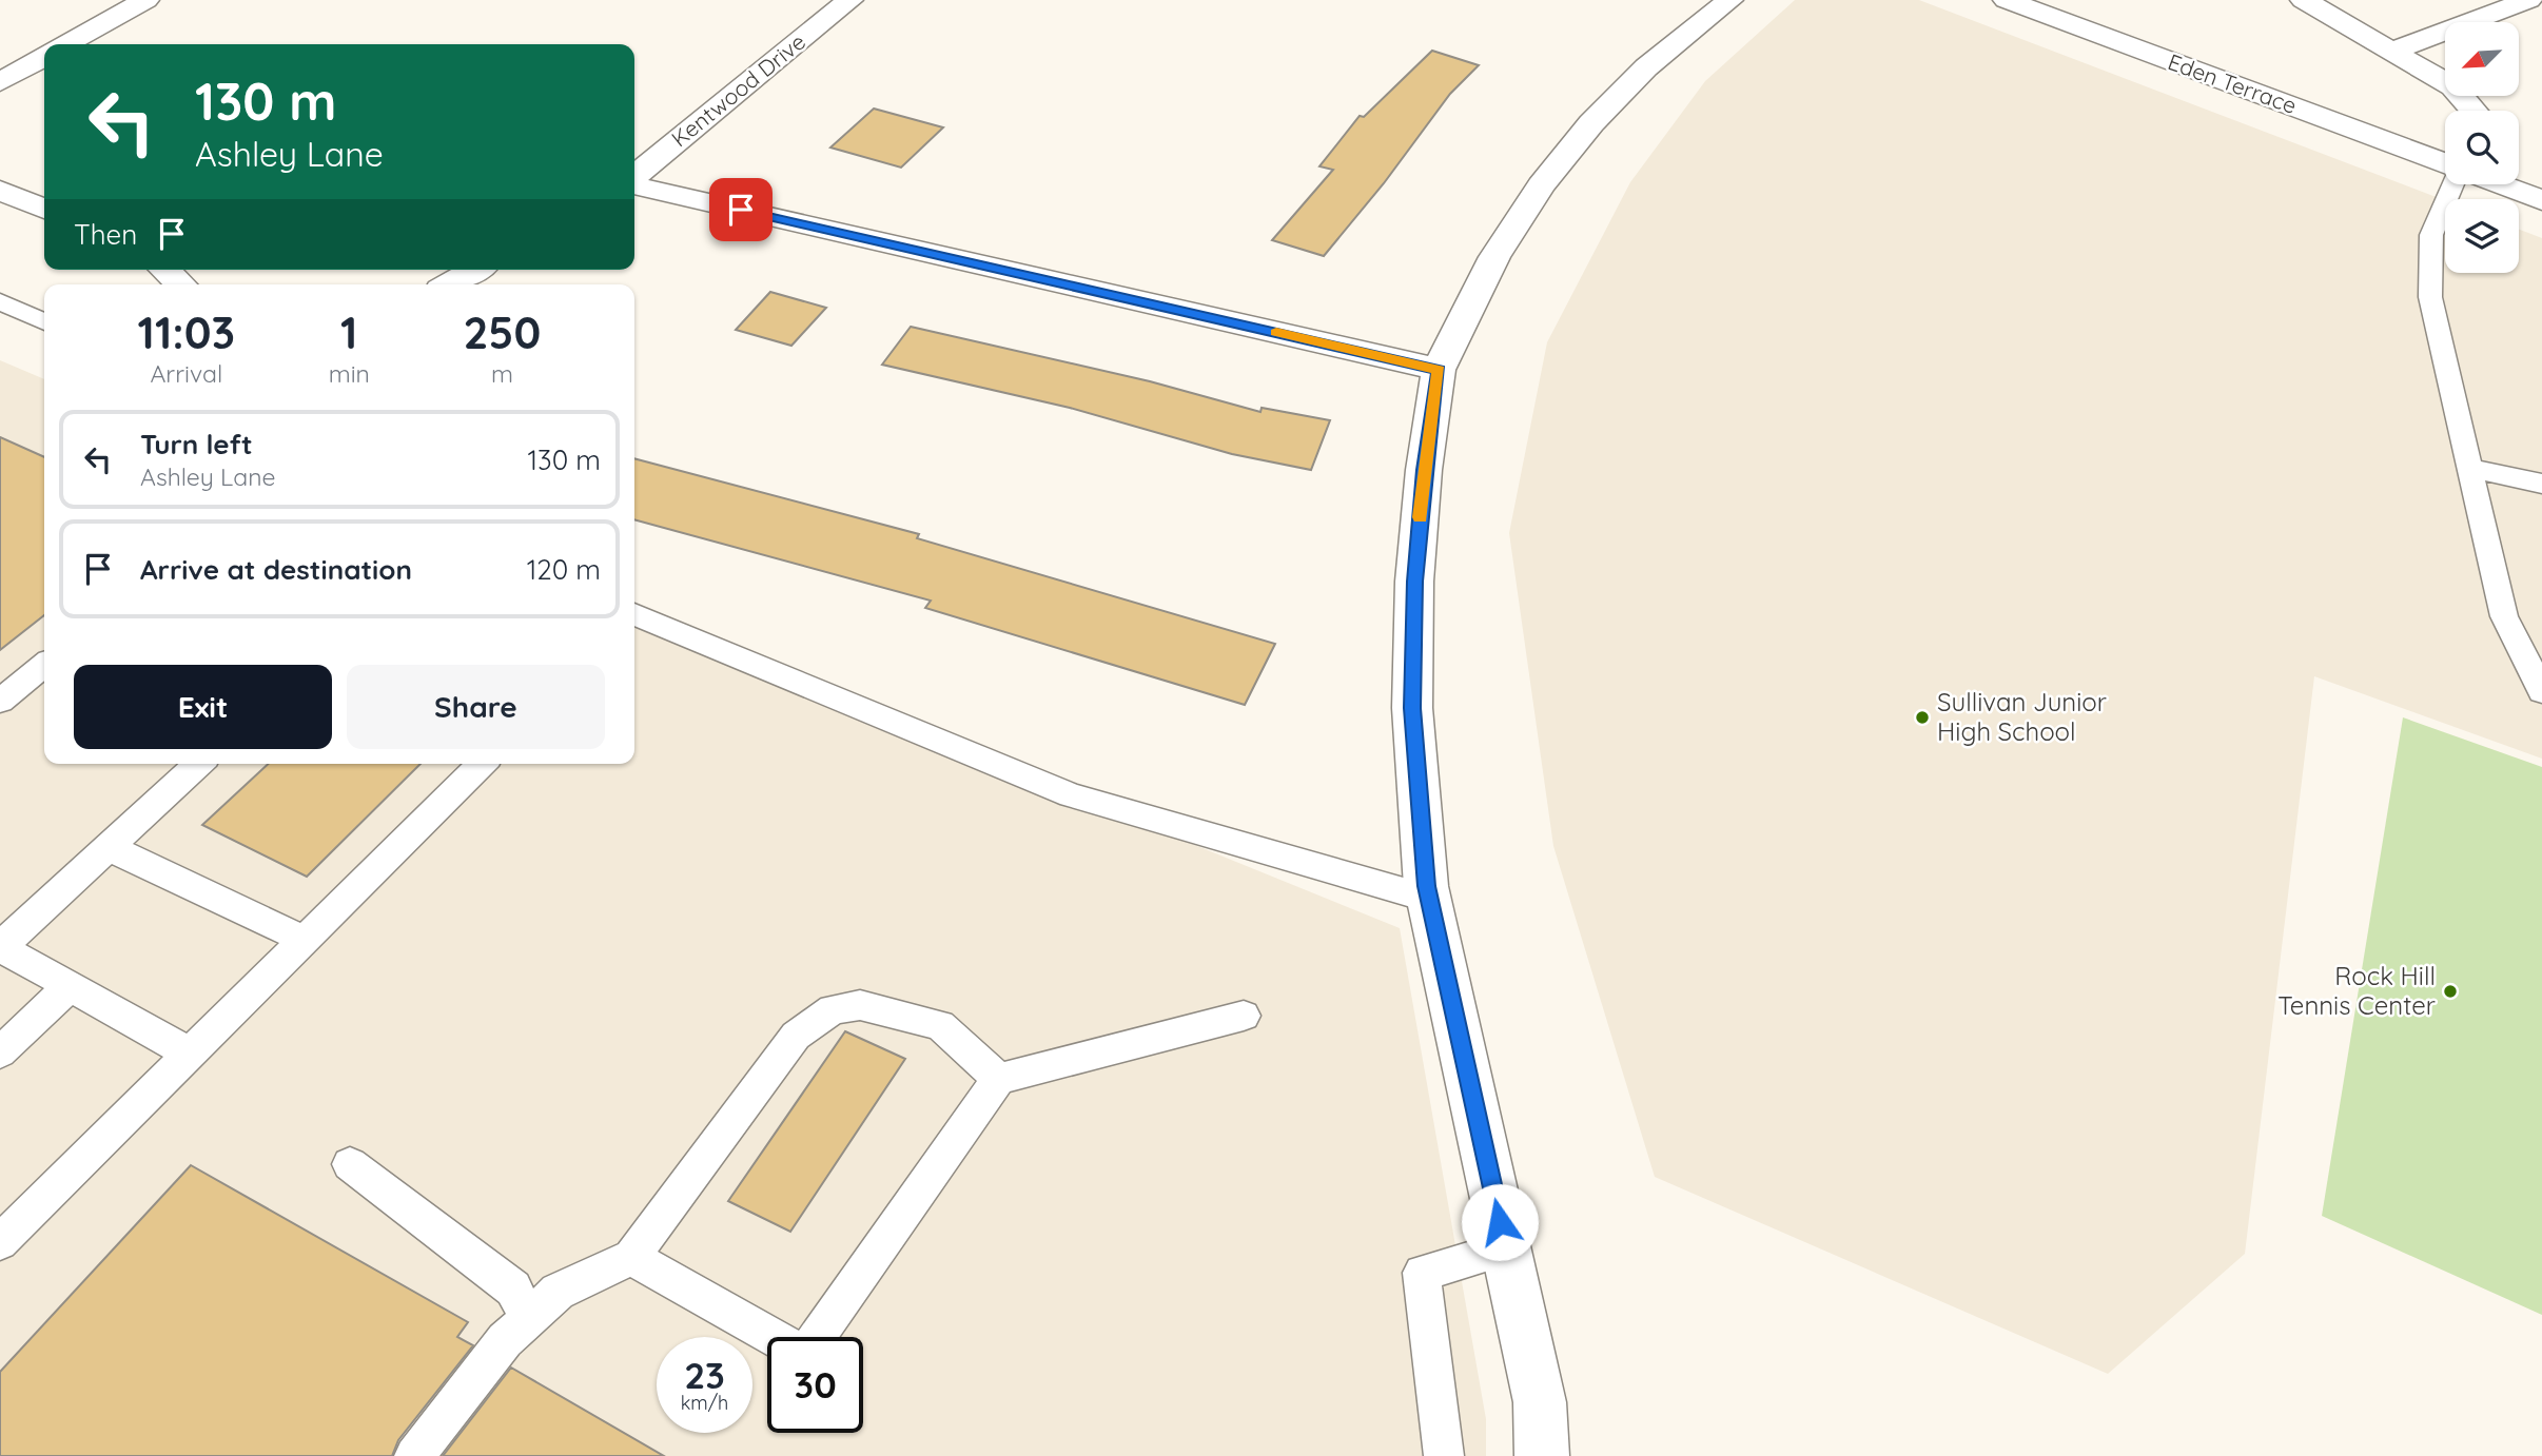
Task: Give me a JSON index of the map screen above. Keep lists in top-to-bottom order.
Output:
{
  "streets": {
    "street": ["Eden Terrace", "Kentwood Drive"]
  },
  "places": ["Sullivan Junior High School", "Rock Hill Tennis Center"],
  "north": "bottom left",
  "page": {
    "turn": ["130 m", "Ashley Lane"],
    "then": "Then",
    "eta": [
      "11:03",
      "Arrival",
      "1",
      "min",
      "250",
      "m"
    ],
    "list": [
      {
        "name": "Turn left",
        "note": "Ashley Lane",
        "value": "130 m"
      },
      {
        "name": "Arrive at destination",
        "value": "120 m"
      }
    ],
    "buttons": ["Exit", "Share"],
    "speed": "23 km/h",
    "limit": "30"
  }
}
